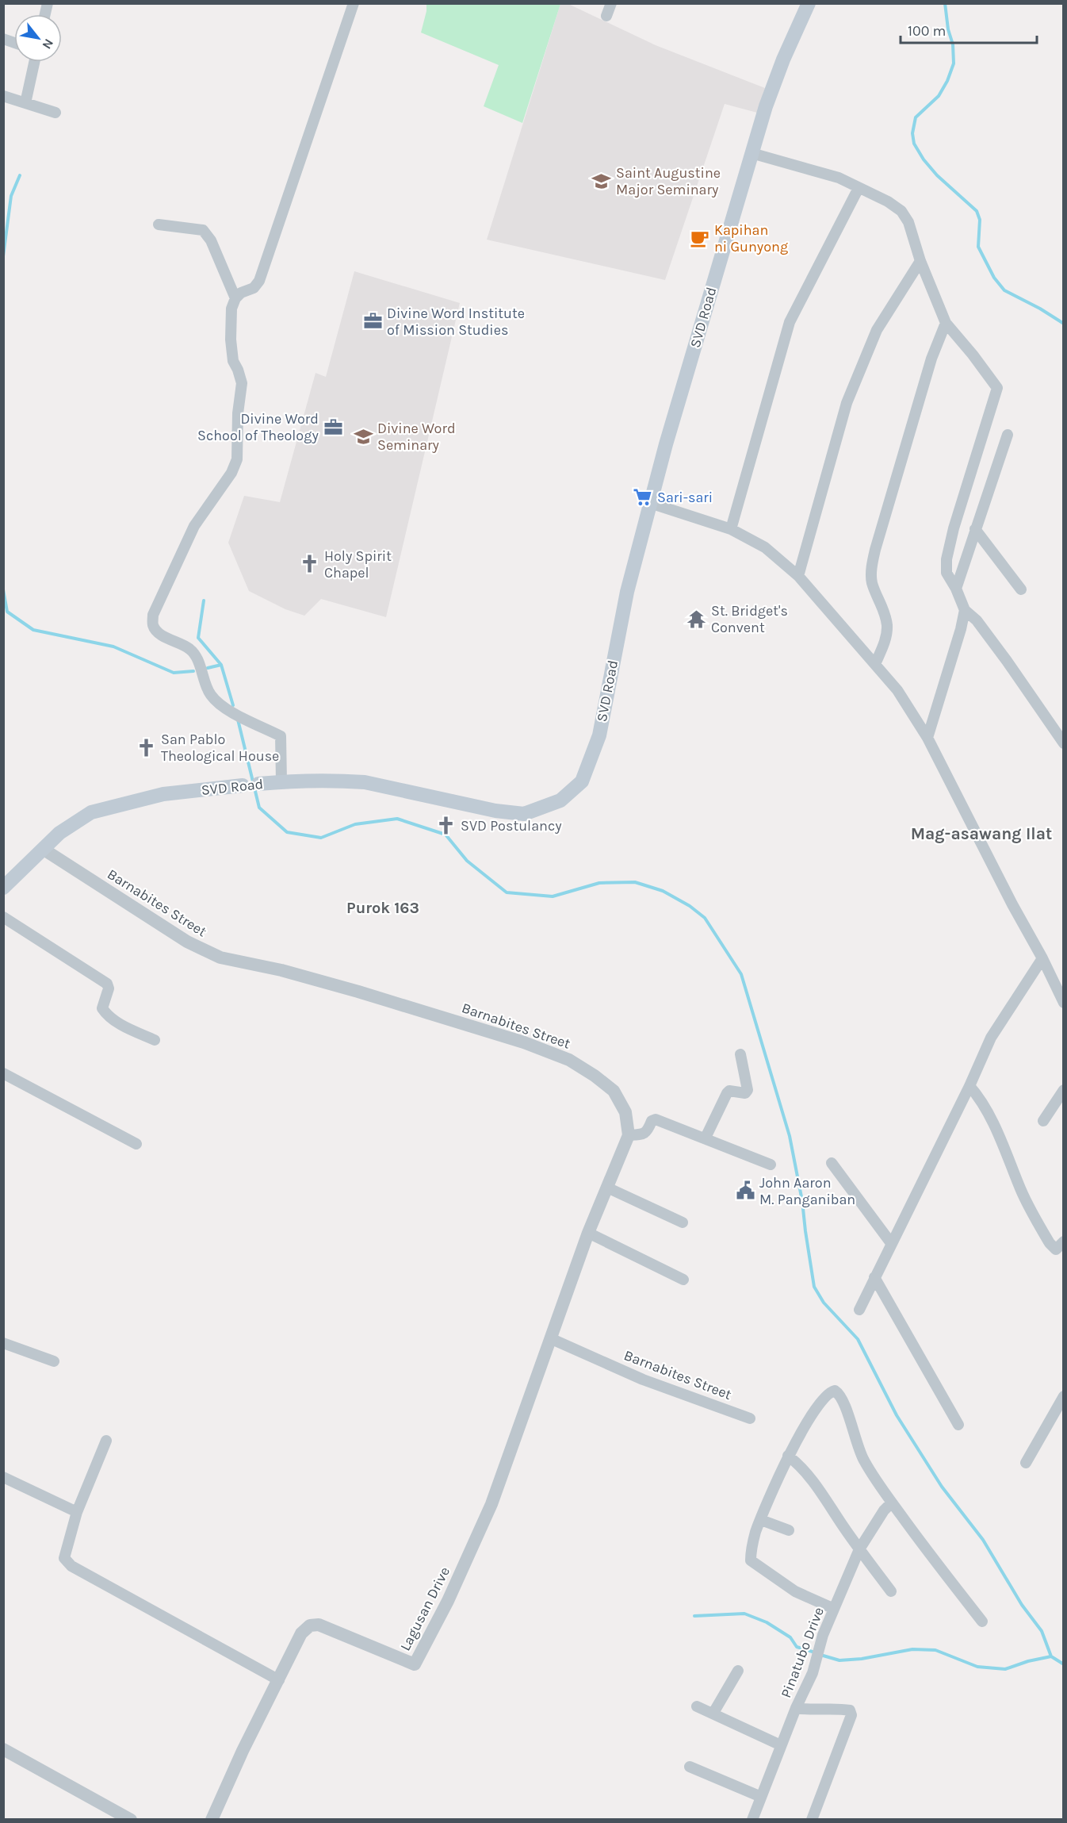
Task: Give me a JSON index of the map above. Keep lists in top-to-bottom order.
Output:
{
  "streets": {
    "main road": ["SVD Road"],
    "street": ["Barnabites Street", "Lagusan Drive", "Pinatubo Drive"]
  },
  "crossings": [
    ["SVD Road", "Barnabites Street"],
    ["Barnabites Street", "Lagusan Drive"]
  ],
  "districts": ["Mag-asawang Ilat", "Purok 163"],
  "places": {
    "school or university": ["Saint Augustine Major Seminary", "Divine Word Seminary"],
    "cafe": ["Kapihan ni Gunyong"],
    "office": ["Divine Word Institute of Mission Studies", "Divine Word School of Theology"],
    "supermarket": ["Sari-sari"],
    "church": ["Holy Spirit Chapel", "San Pablo Theological House", "SVD Postulancy"],
    "temple": ["St. Bridget's Convent"],
    "public building": ["John Aaron M. Panganiban"]
  },
  "scale_bar": "100 m",
  "north": "bottom right"
}
